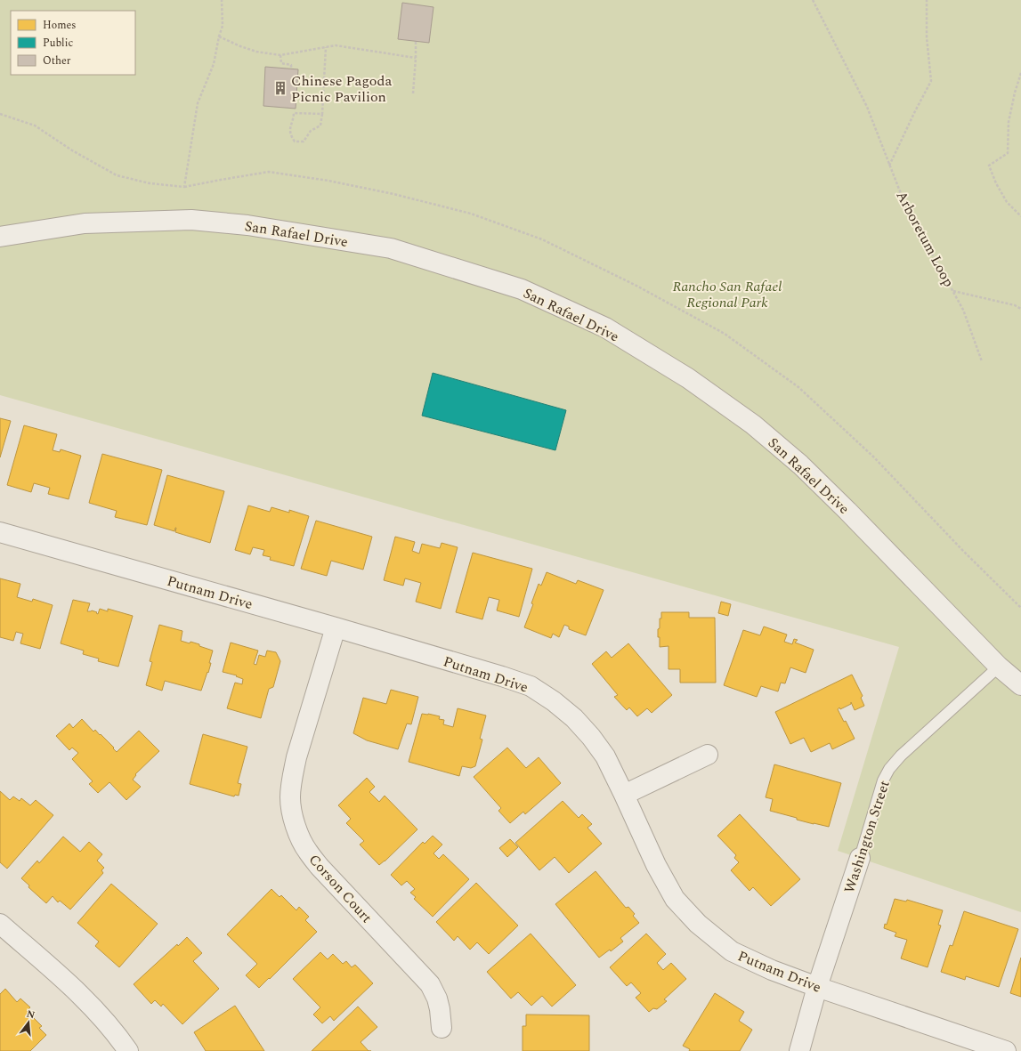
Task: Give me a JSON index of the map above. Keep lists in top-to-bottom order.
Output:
{
  "streets": {
    "street": [
      "San Rafael Drive",
      "Putnam Drive",
      "Washington Street",
      "Corson Court"
    ],
    "path": ["Arboretum Loop"]
  },
  "crossings": [
    ["San Rafael Drive", "Washington Street"],
    ["Putnam Drive", "Washington Street"],
    ["Putnam Drive", "Corson Court"]
  ],
  "parks": ["Rancho San Rafael Regional Park"],
  "places": {
    "building": ["Chinese Pagoda Picnic Pavilion"]
  },
  "legend": ["Homes", "Public", "Other"],
  "north": "top"
}
